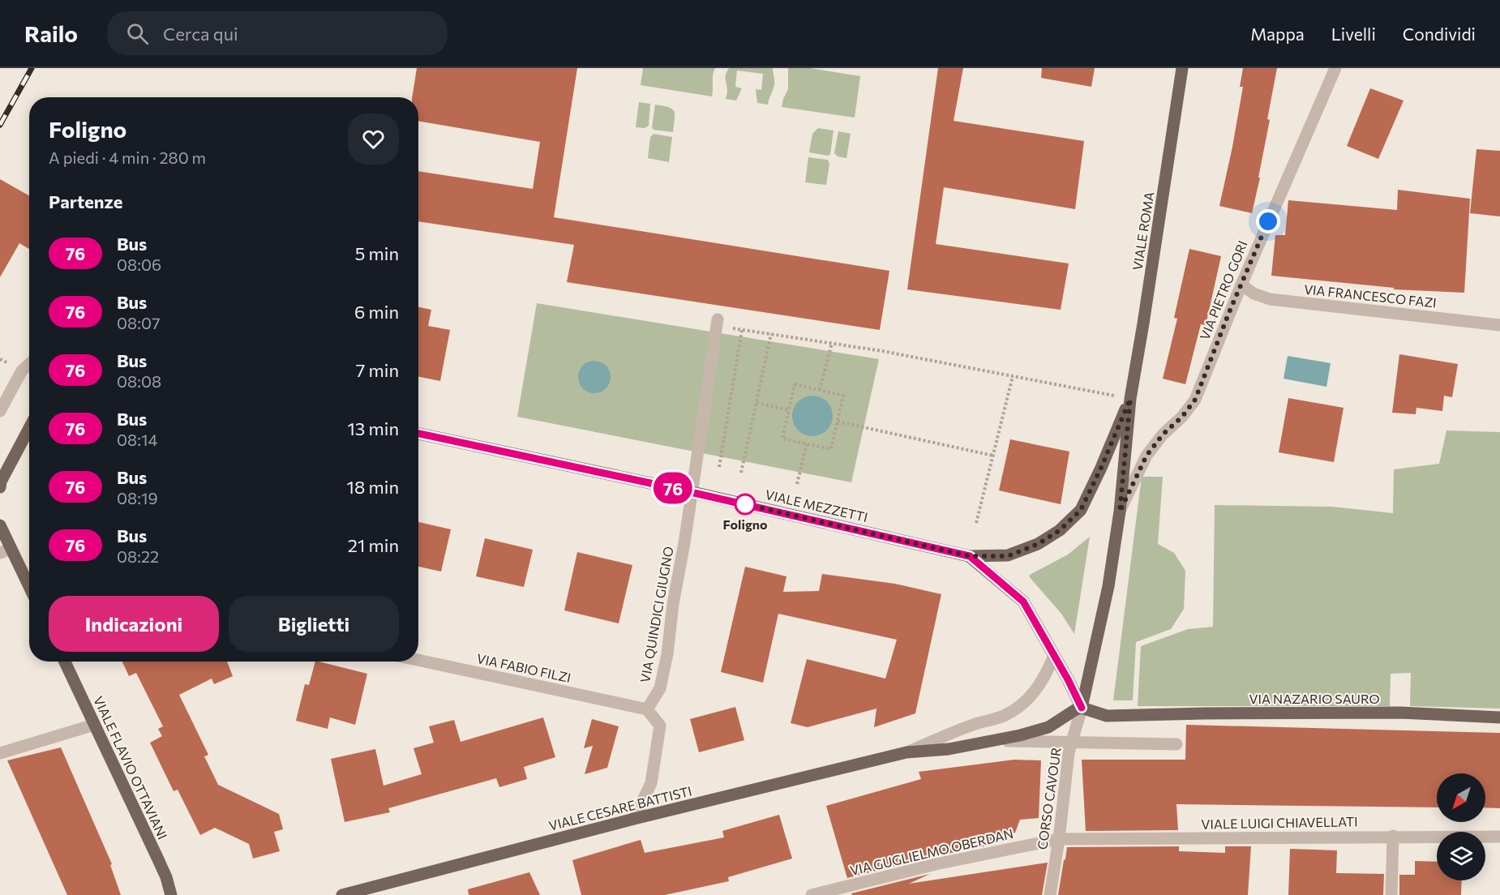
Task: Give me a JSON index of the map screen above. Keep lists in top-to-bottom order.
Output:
{
  "streets": {
    "main road": [
      "VIALE ROMA",
      "VIALE MEZZETTI",
      "VIA NAZARIO SAURO",
      "VIALE FLAVIO OTTAVIANI",
      "VIALE CESARE BATTISTI"
    ],
    "street": [
      "VIA PIETRO GORI",
      "VIA FRANCESCO FAZI",
      "VIA QUINDICI GIUGNO",
      "VIA FABIO FILZI",
      "CORSO CAVOUR",
      "VIALE LUIGI CHIAVELLATI",
      "VIA GUGLIELMO OBERDAN"
    ]
  },
  "crossings": [
    ["VIA PIETRO GORI", "VIA FRANCESCO FAZI"],
    ["VIALE MEZZETTI", "VIA QUINDICI GIUGNO"],
    ["VIALE MEZZETTI", "VIA NAZARIO SAURO"],
    ["VIALE MEZZETTI", "CORSO CAVOUR"],
    ["VIALE MEZZETTI", "VIALE CESARE BATTISTI"],
    ["VIA QUINDICI GIUGNO", "VIA FABIO FILZI"],
    ["VIA NAZARIO SAURO", "CORSO CAVOUR"],
    ["VIA NAZARIO SAURO", "VIALE CESARE BATTISTI"],
    ["CORSO CAVOUR", "VIALE CESARE BATTISTI"],
    ["CORSO CAVOUR", "VIALE LUIGI CHIAVELLATI"],
    ["CORSO CAVOUR", "VIA GUGLIELMO OBERDAN"],
    ["VIALE LUIGI CHIAVELLATI", "VIA GUGLIELMO OBERDAN"]
  ],
  "places": ["Foligno"],
  "lines": ["bus line 76"],
  "north": "bottom left",
  "page": {
    "header": "Railo",
    "search": "Cerca qui",
    "nav": ["Mappa", "Livelli", "Condividi"],
    "on_map": "76",
    "heading": [
      ["Foligno", "A piedi · 4 min · 280 m"],
      "Partenze"
    ],
    "list": [
      {
        "mark": "76",
        "name": "Bus",
        "note": "08:06",
        "value": "5 min"
      },
      {
        "mark": "76",
        "name": "Bus",
        "note": "08:07",
        "value": "6 min"
      },
      {
        "mark": "76",
        "name": "Bus",
        "note": "08:08",
        "value": "7 min"
      },
      {
        "mark": "76",
        "name": "Bus",
        "note": "08:14",
        "value": "13 min"
      },
      {
        "mark": "76",
        "name": "Bus",
        "note": "08:19",
        "value": "18 min"
      },
      {
        "mark": "76",
        "name": "Bus",
        "note": "08:22",
        "value": "21 min"
      }
    ],
    "buttons": ["Indicazioni", "Biglietti"]
  }
}
